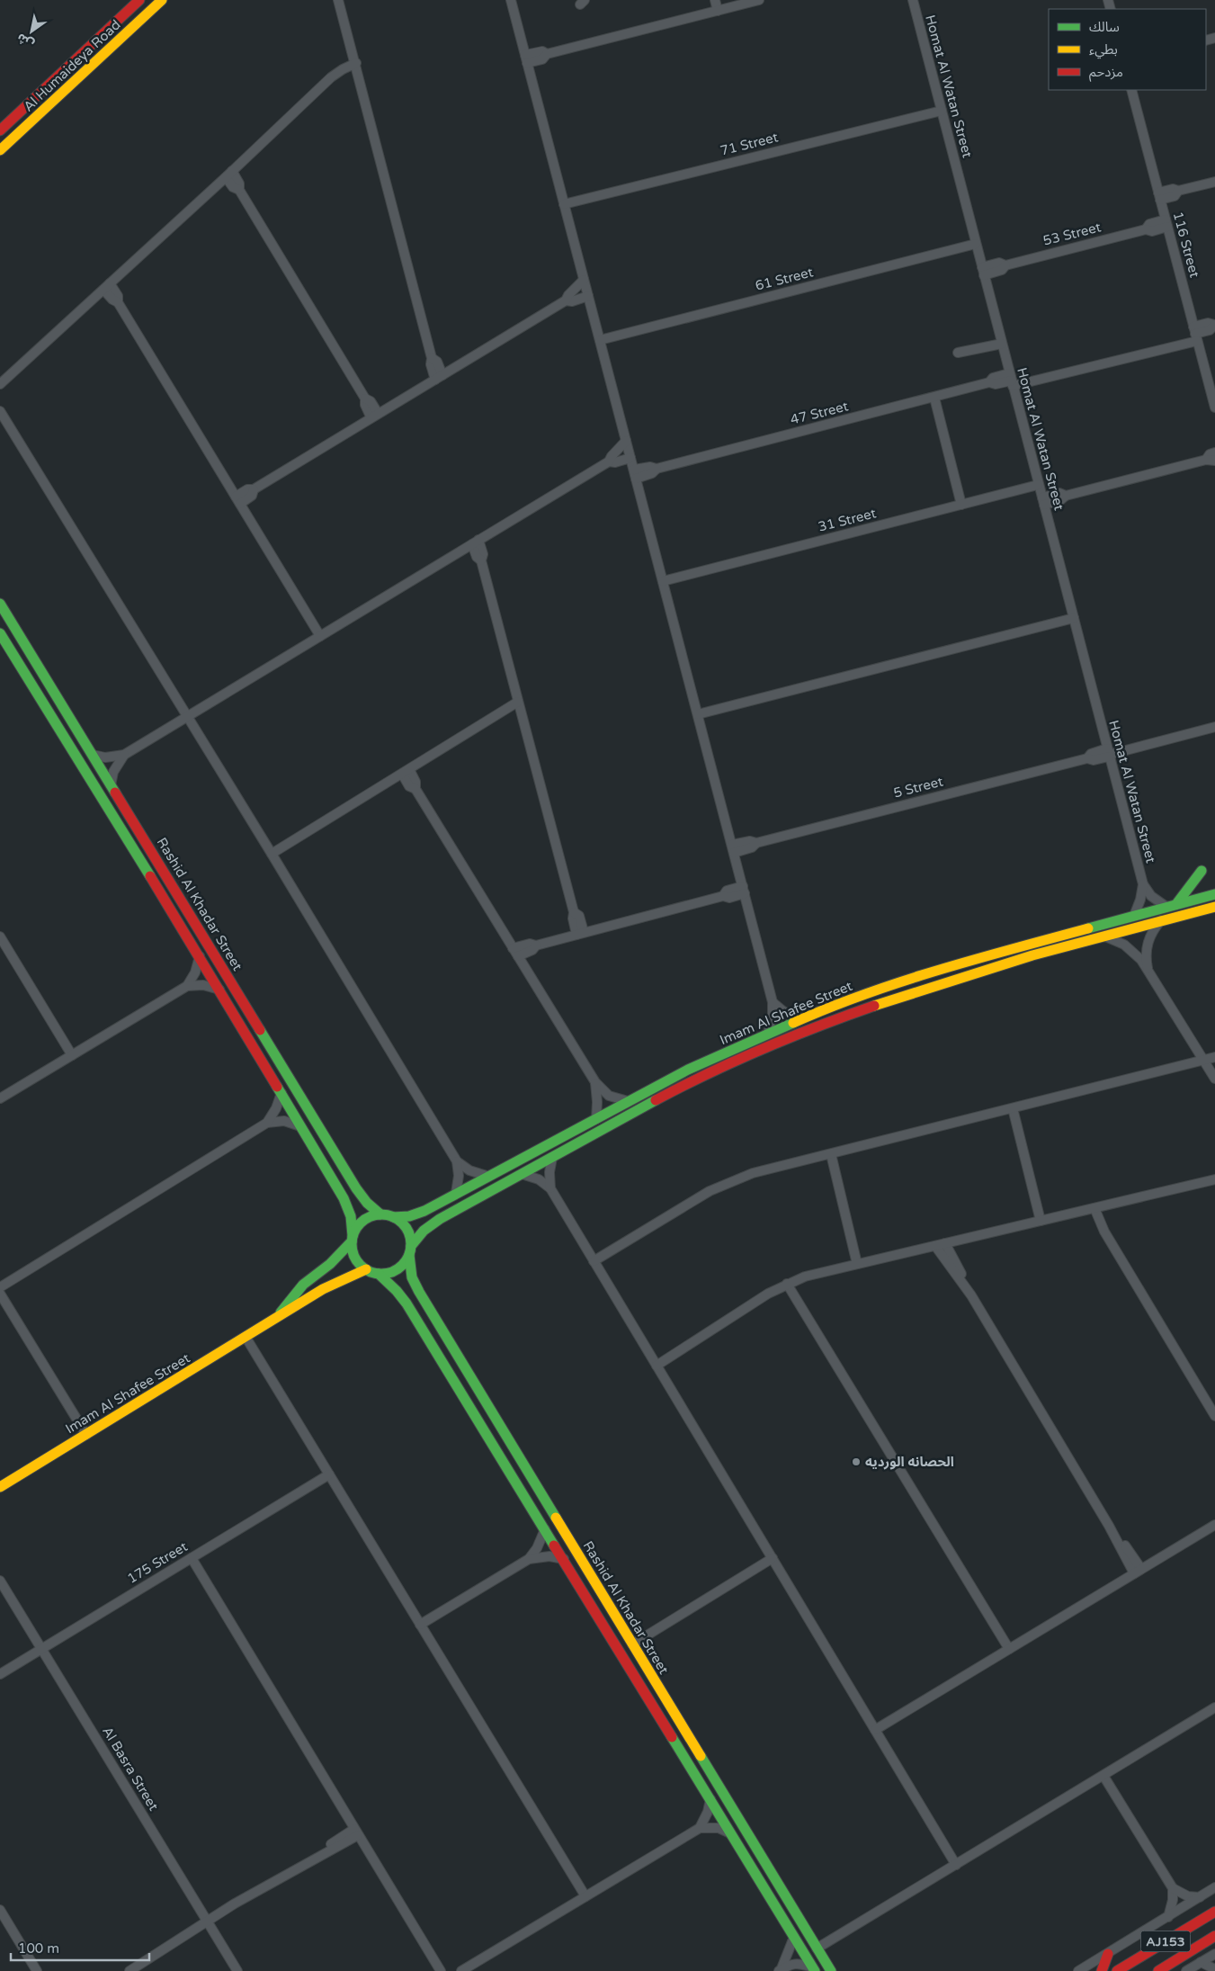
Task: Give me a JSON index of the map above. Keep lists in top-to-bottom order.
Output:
{
  "streets": {
    "street": [
      "Al Humaideya Road",
      "Homat Al Watan Street",
      "71 Street",
      "53 Street",
      "116 Street",
      "61 Street",
      "47 Street",
      "31 Street",
      "5 Street",
      "Rashid Al Khadar Street",
      "Imam Al Shafee Street",
      "175 Street",
      "Al Basra Street",
      "AJ153"
    ]
  },
  "crossings": [
    ["Homat Al Watan Street", "71 Street"],
    ["Homat Al Watan Street", "53 Street"],
    ["Homat Al Watan Street", "61 Street"],
    ["Homat Al Watan Street", "47 Street"],
    ["Homat Al Watan Street", "31 Street"],
    ["Homat Al Watan Street", "5 Street"],
    ["Homat Al Watan Street", "Imam Al Shafee Street"],
    ["53 Street", "116 Street"],
    ["116 Street", "47 Street"],
    ["Rashid Al Khadar Street", "Imam Al Shafee Street"],
    ["175 Street", "Al Basra Street"]
  ],
  "places": ["الحصانه الورديه"],
  "legend": ["سالك", "بطيء", "مزدحم"],
  "scale_bar": "100 m",
  "north": "bottom left"
}
